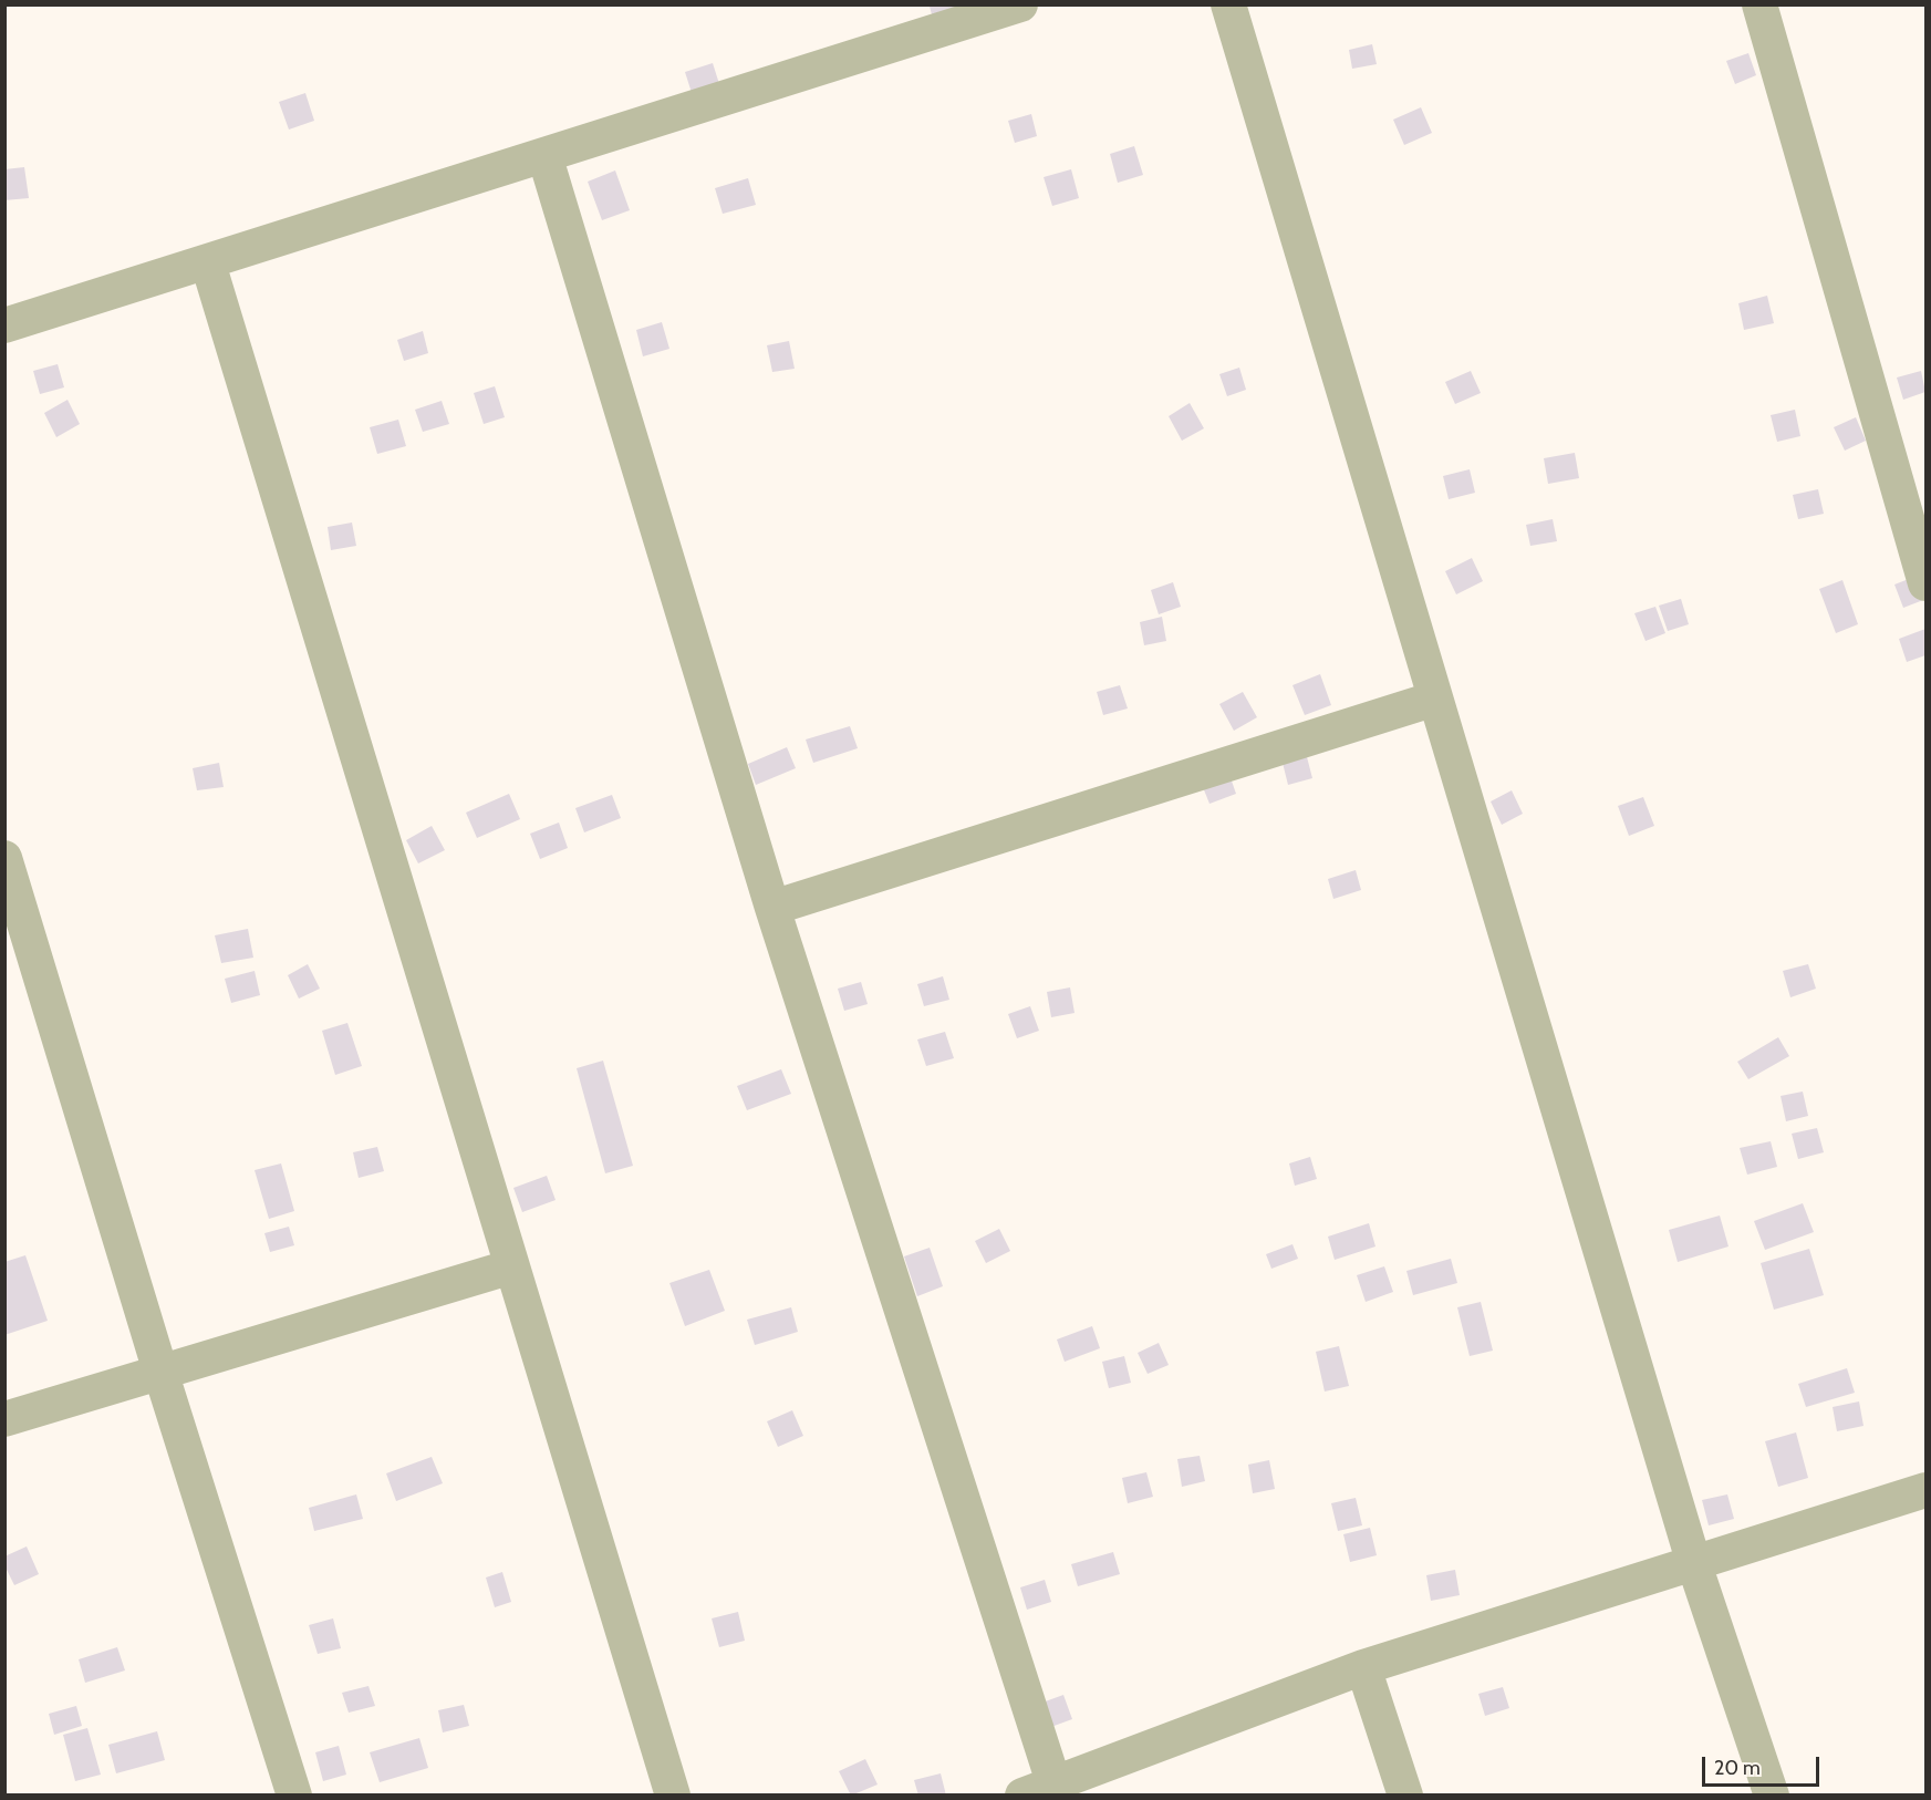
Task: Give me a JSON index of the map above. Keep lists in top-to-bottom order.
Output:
{
  "scale_bar": "20 m"
}
